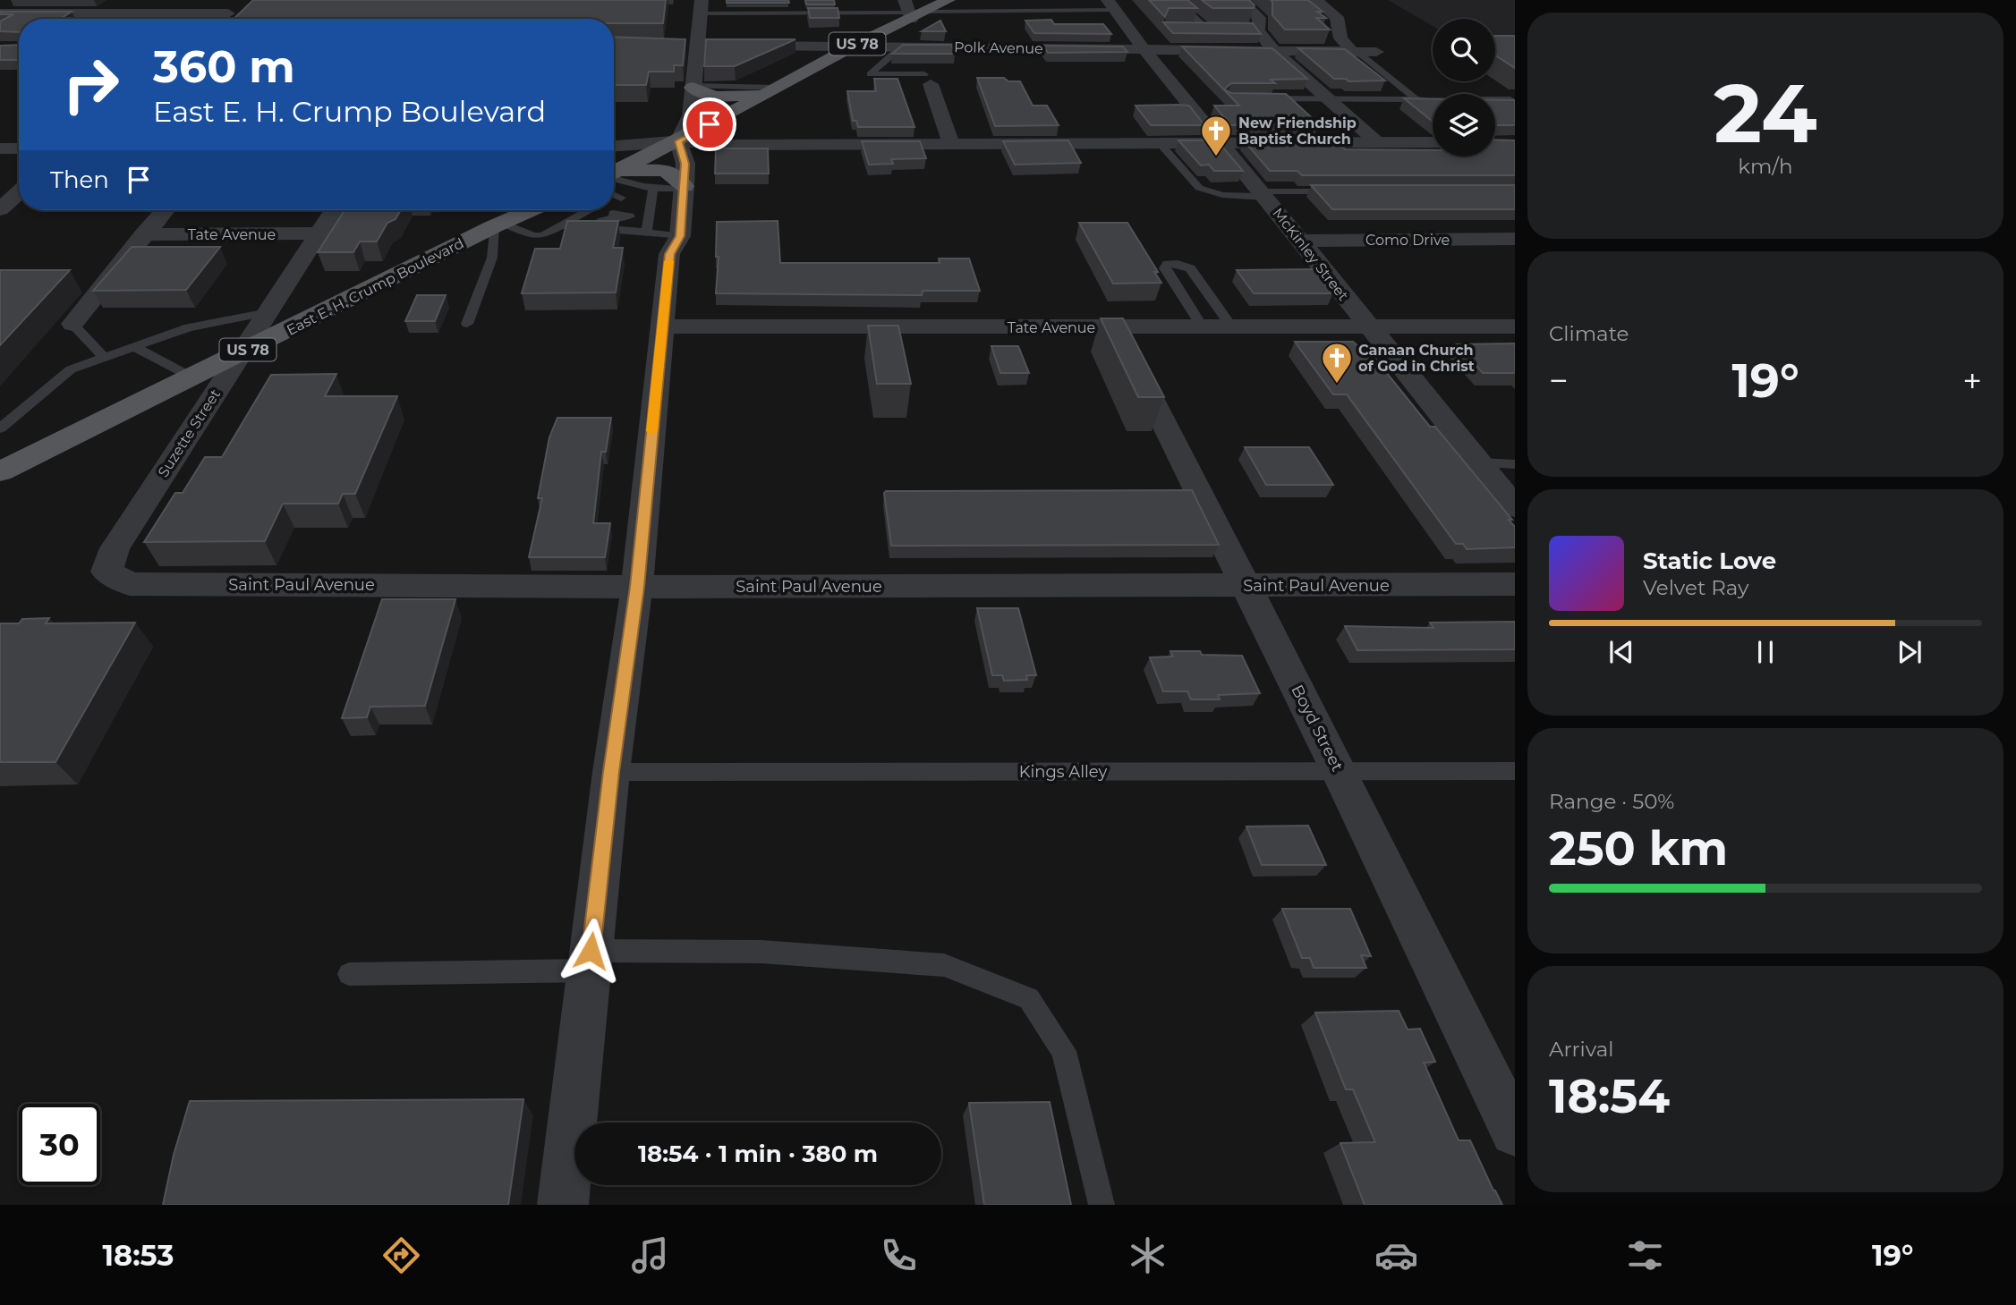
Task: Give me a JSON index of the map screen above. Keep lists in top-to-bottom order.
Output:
{
  "streets": {
    "main road": ["US 78", "East E. H. Crump Boulevard"],
    "street": [
      "Polk Avenue",
      "Tate Avenue",
      "Como Drive",
      "McKinley Street",
      "Suzette Street",
      "Saint Paul Avenue",
      "Boyd Street"
    ],
    "lane": ["Kings Alley"]
  },
  "crossings": [
    ["US 78", "Polk Avenue"],
    ["Polk Avenue", "McKinley Street"],
    ["Tate Avenue", "McKinley Street"],
    ["Tate Avenue", "Suzette Street"],
    ["Tate Avenue", "Boyd Street"],
    ["Como Drive", "McKinley Street"],
    ["East E. H. Crump Boulevard", "Suzette Street"],
    ["Suzette Street", "Saint Paul Avenue"],
    ["Saint Paul Avenue", "Boyd Street"],
    ["Boyd Street", "Kings Alley"]
  ],
  "places": {
    "church": ["New Friendship Baptist Church", "Canaan Church of God in Christ"]
  },
  "page": {
    "tile": [
      ["24", "km/h"],
      "Climate",
      ["Range · 50%", "250 km"],
      ["Arrival", "18:54"]
    ],
    "turn": ["360 m", "East E. H. Crump Boulevard"],
    "then": "Then",
    "heat": ["−", "19°", "+"],
    "song": ["Static Love", "Velvet Ray"],
    "limit": "30",
    "trip": "18:54 · 1 min · 380 m",
    "tabs": ["18:53", "19°"]
  }
}
